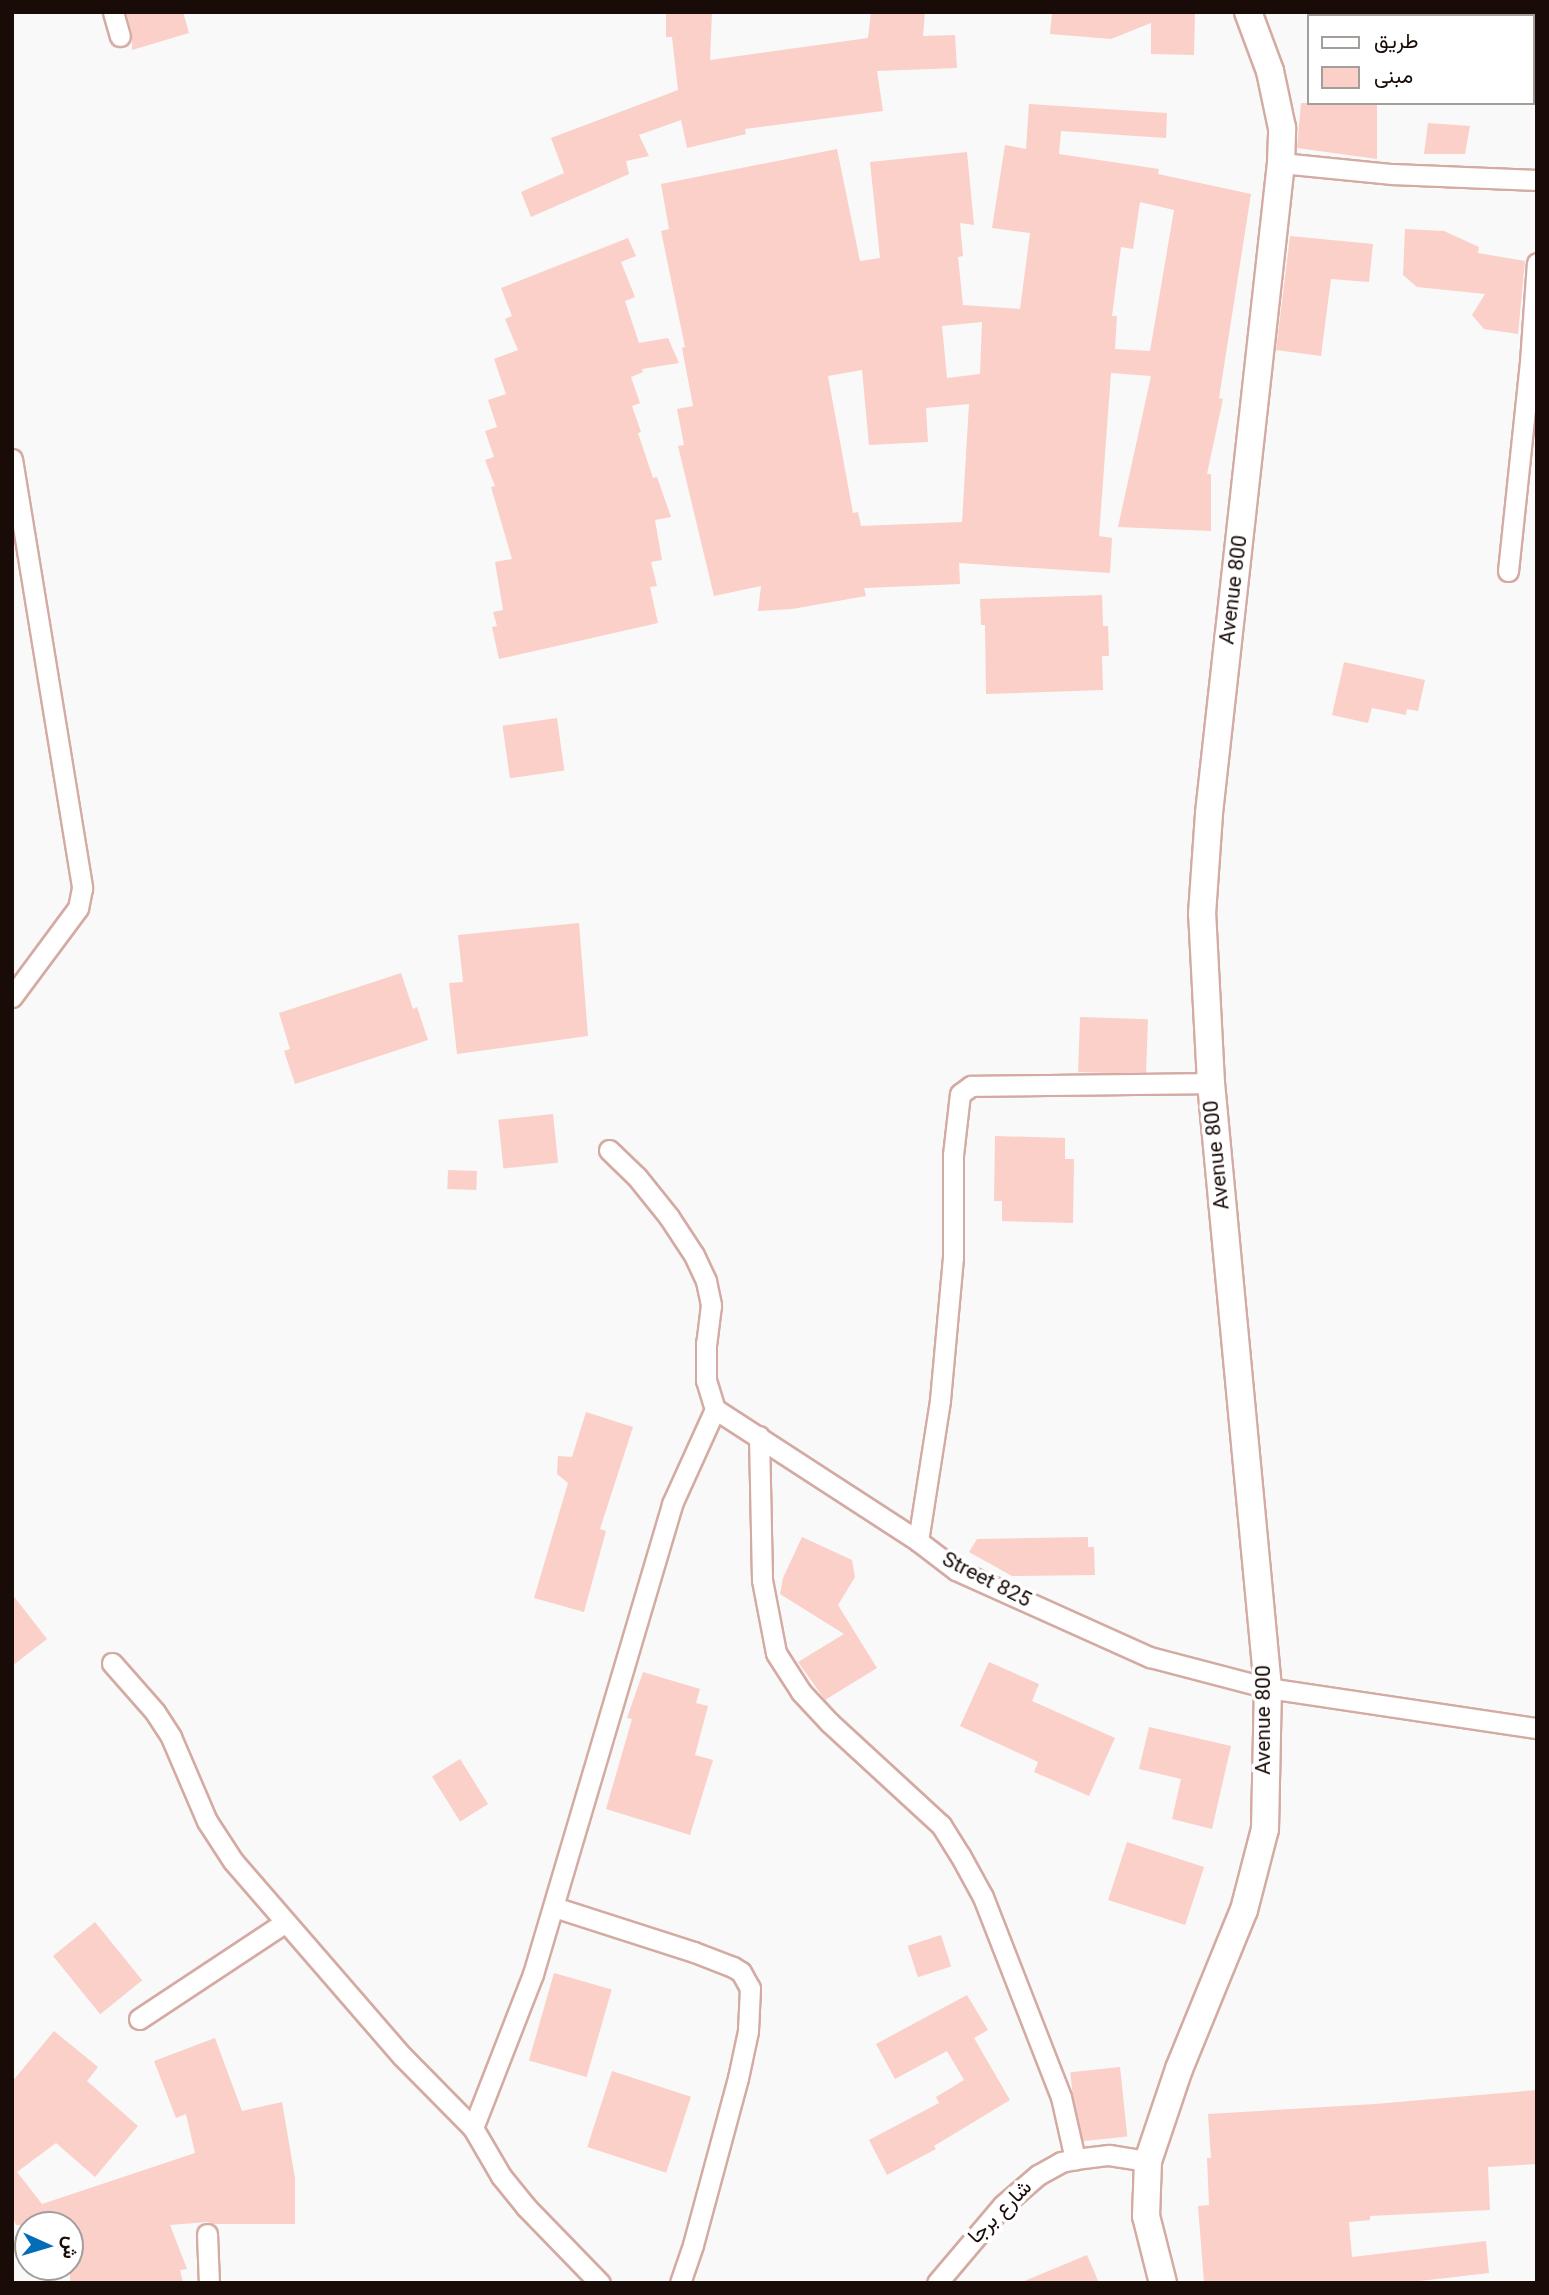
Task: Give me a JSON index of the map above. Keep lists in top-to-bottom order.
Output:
{
  "streets": {
    "main road": ["Avenue 800"],
    "street": ["Street 825", "شارع برجا"]
  },
  "crossings": [
    ["Avenue 800", "Street 825"],
    ["Avenue 800", "شارع برجا"]
  ],
  "legend": ["طريق", "مبنى"],
  "north": "right"
}
